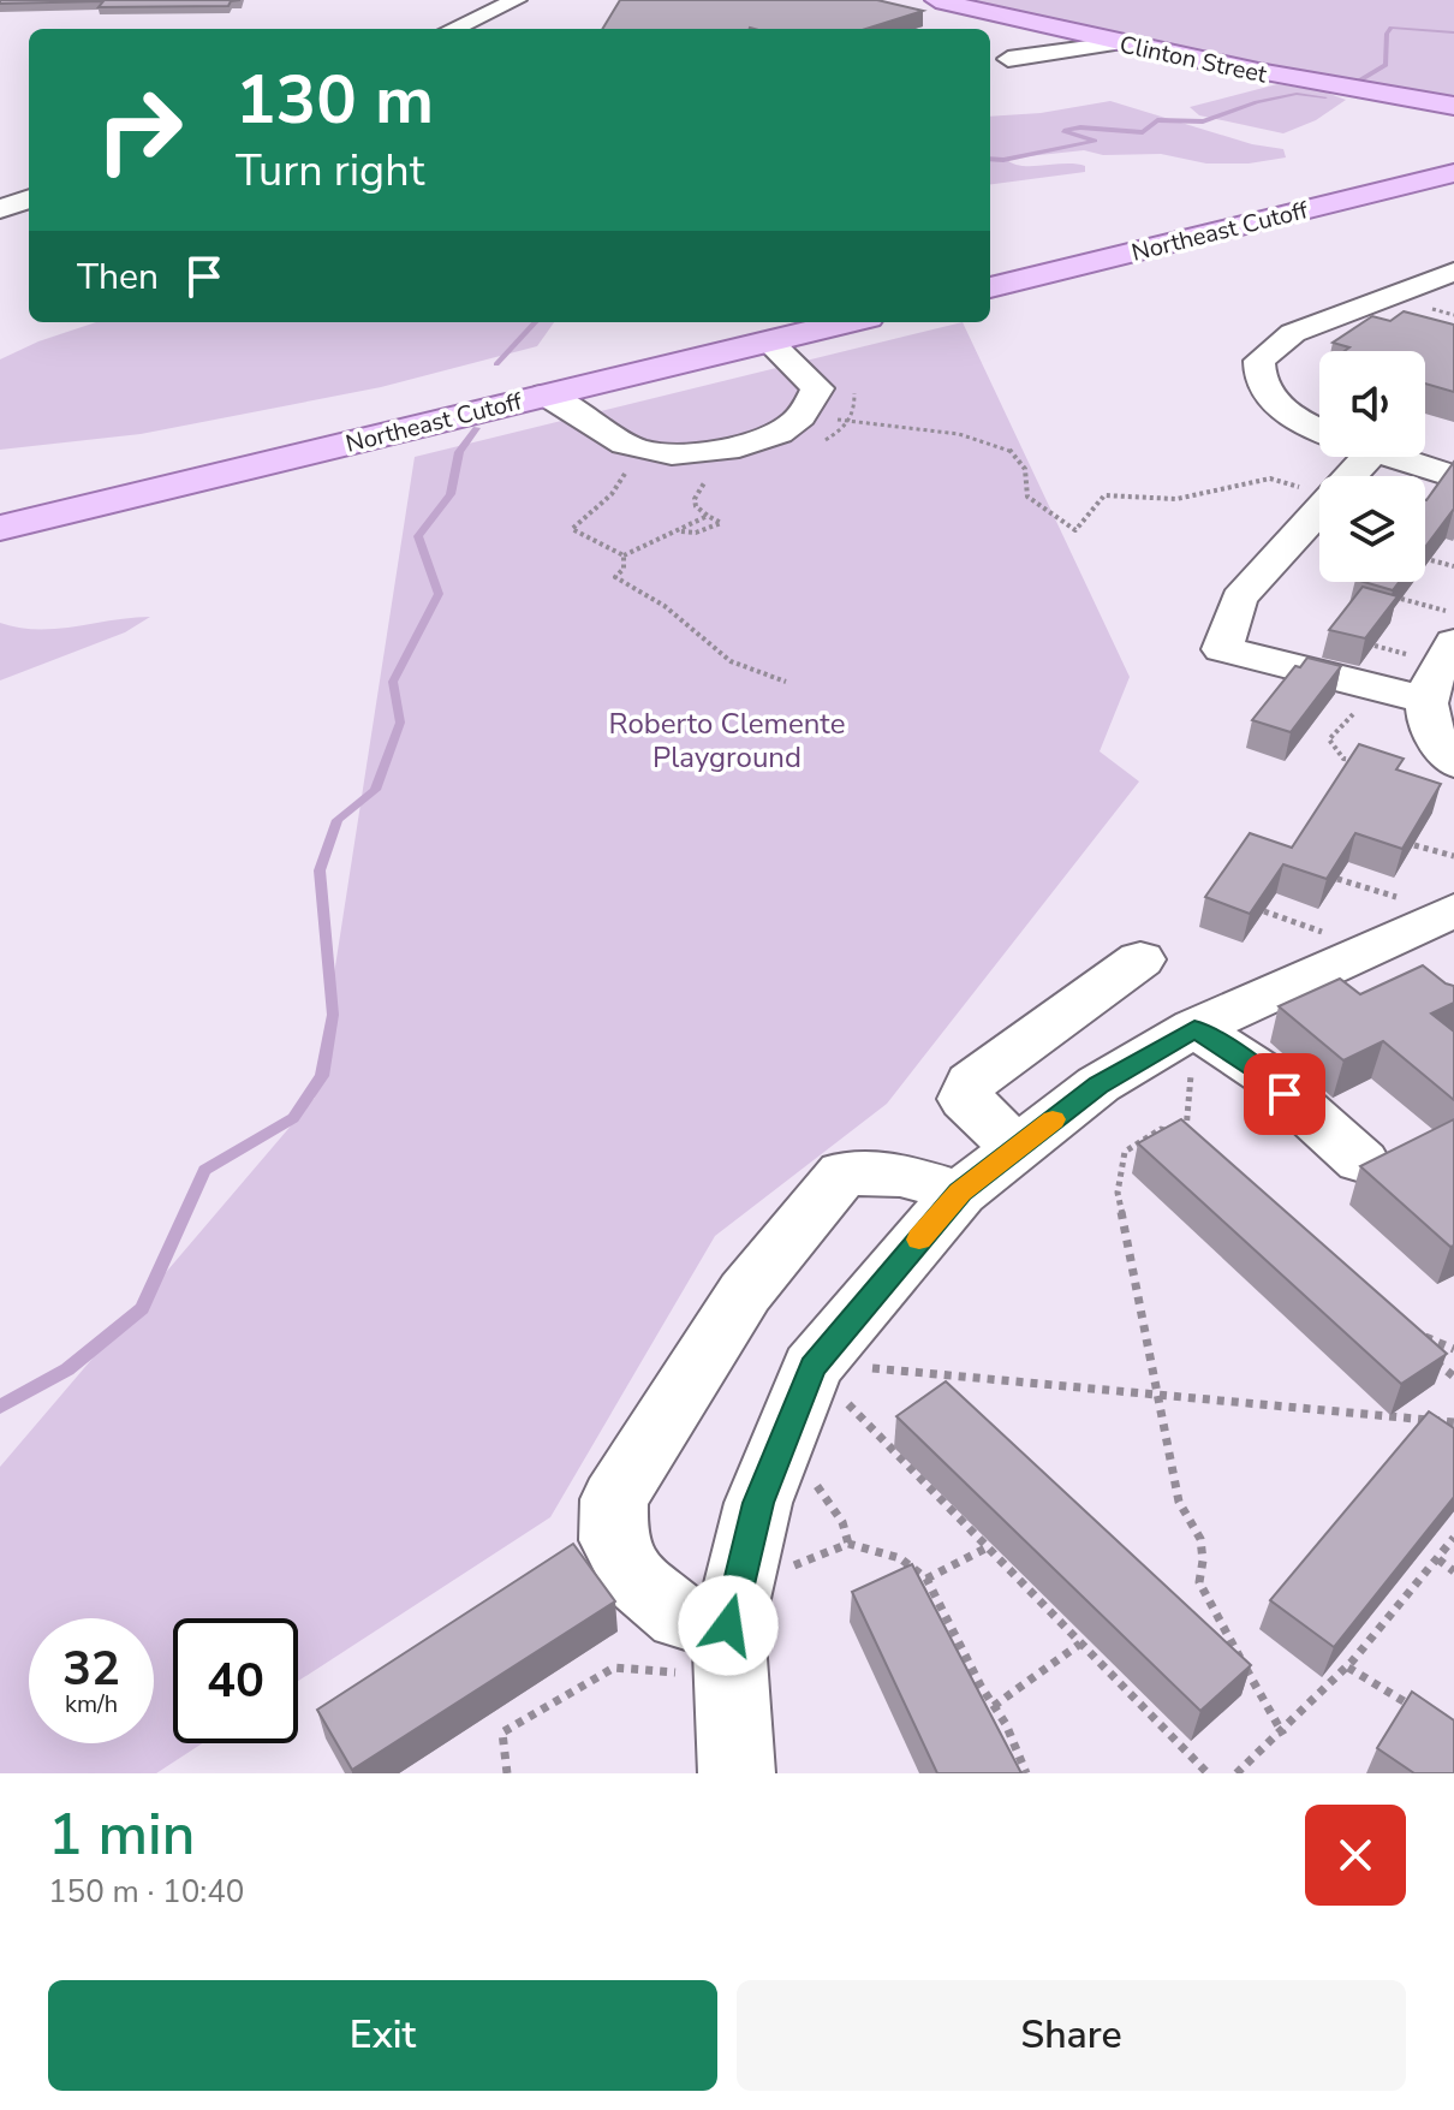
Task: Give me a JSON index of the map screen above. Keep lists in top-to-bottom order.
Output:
{
  "streets": {
    "main road": ["Clinton Street", "Northeast Cutoff"]
  },
  "parks": ["Roberto Clemente Playground"],
  "page": {
    "turn": ["130 m", "Turn right"],
    "then": "Then",
    "speed": "32 km/h",
    "limit": "40",
    "heading": ["1 min", "150 m · 10:40"],
    "buttons": ["Exit", "Share"]
  }
}
